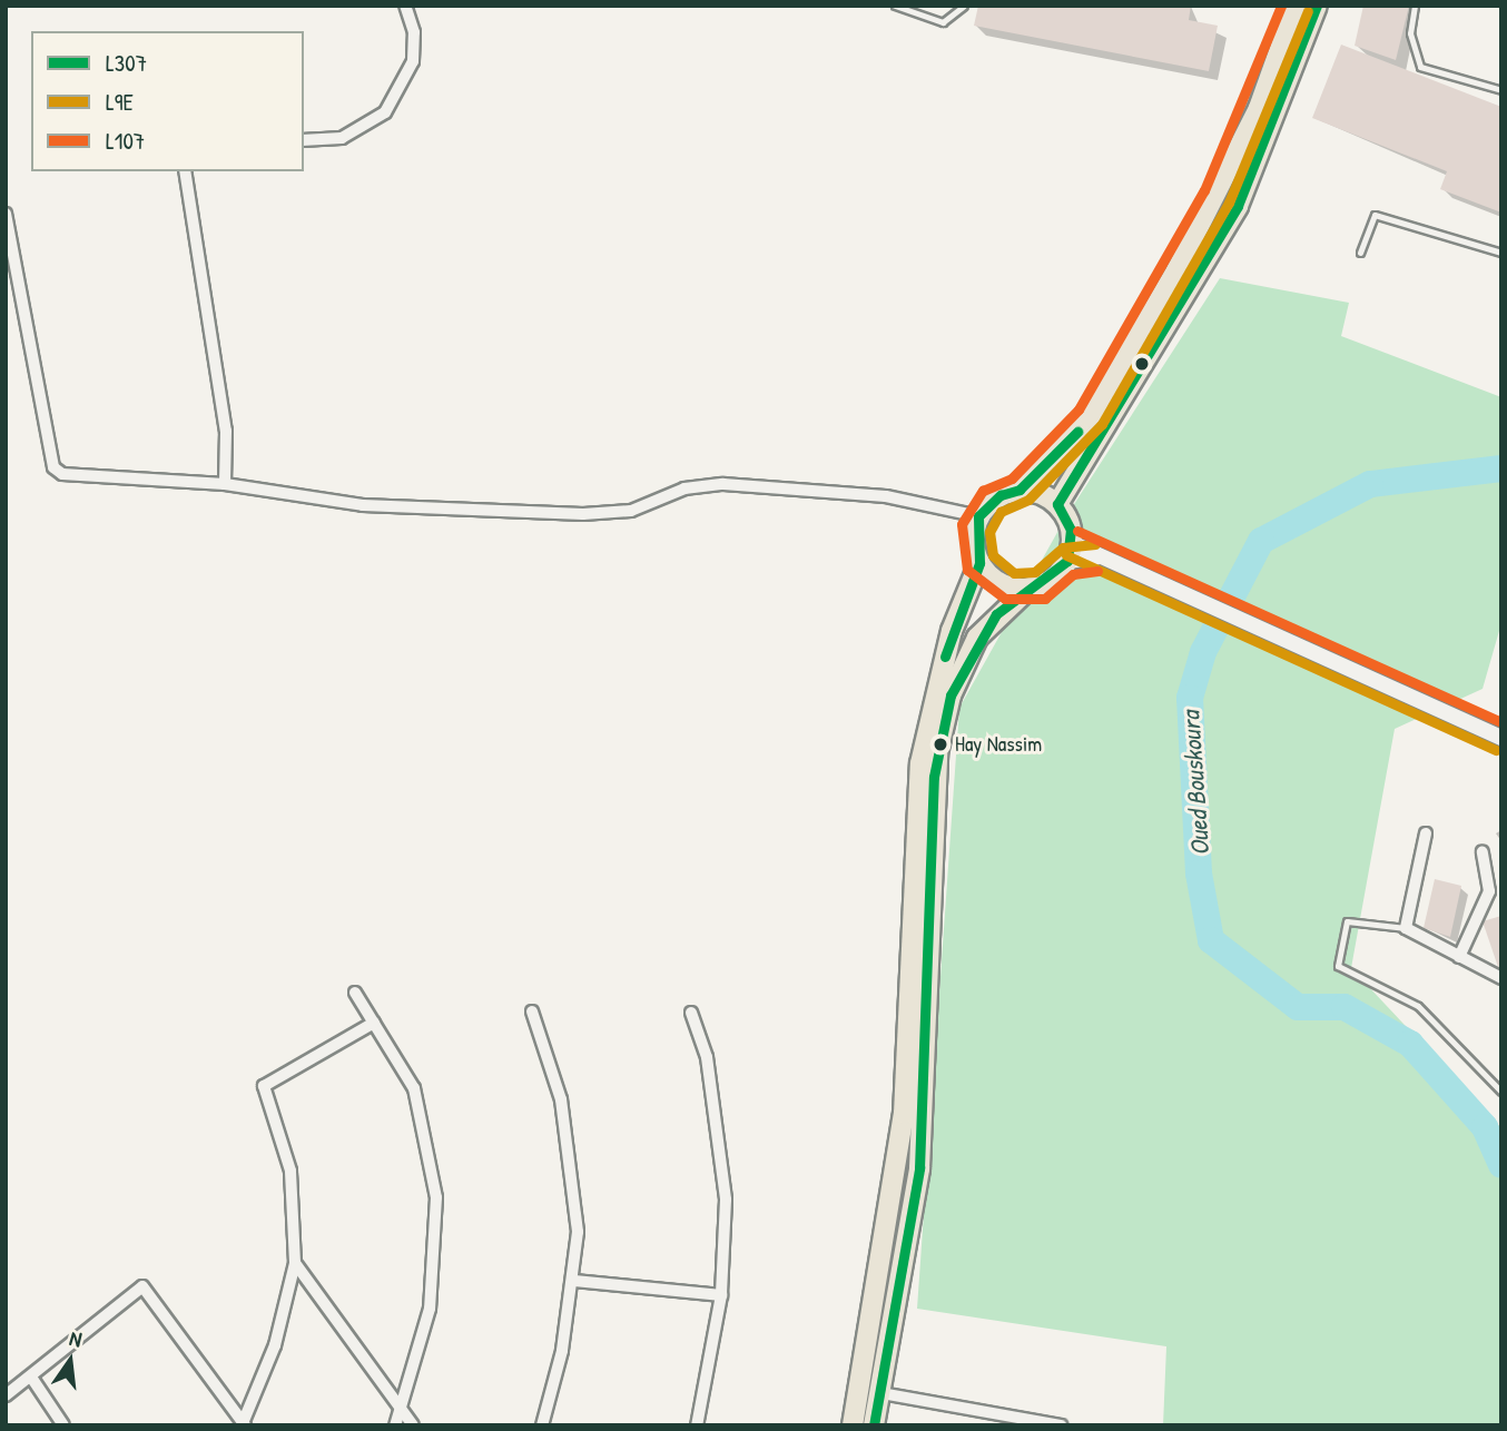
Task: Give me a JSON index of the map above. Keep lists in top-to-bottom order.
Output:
{
  "water": ["Oued Bouskoura"],
  "places": ["Hay Nassim"],
  "lines": ["transit line L307", "transit line L107", "transit line L9E"],
  "legend": ["L307", "L9E", "L107"],
  "north": "top"
}
